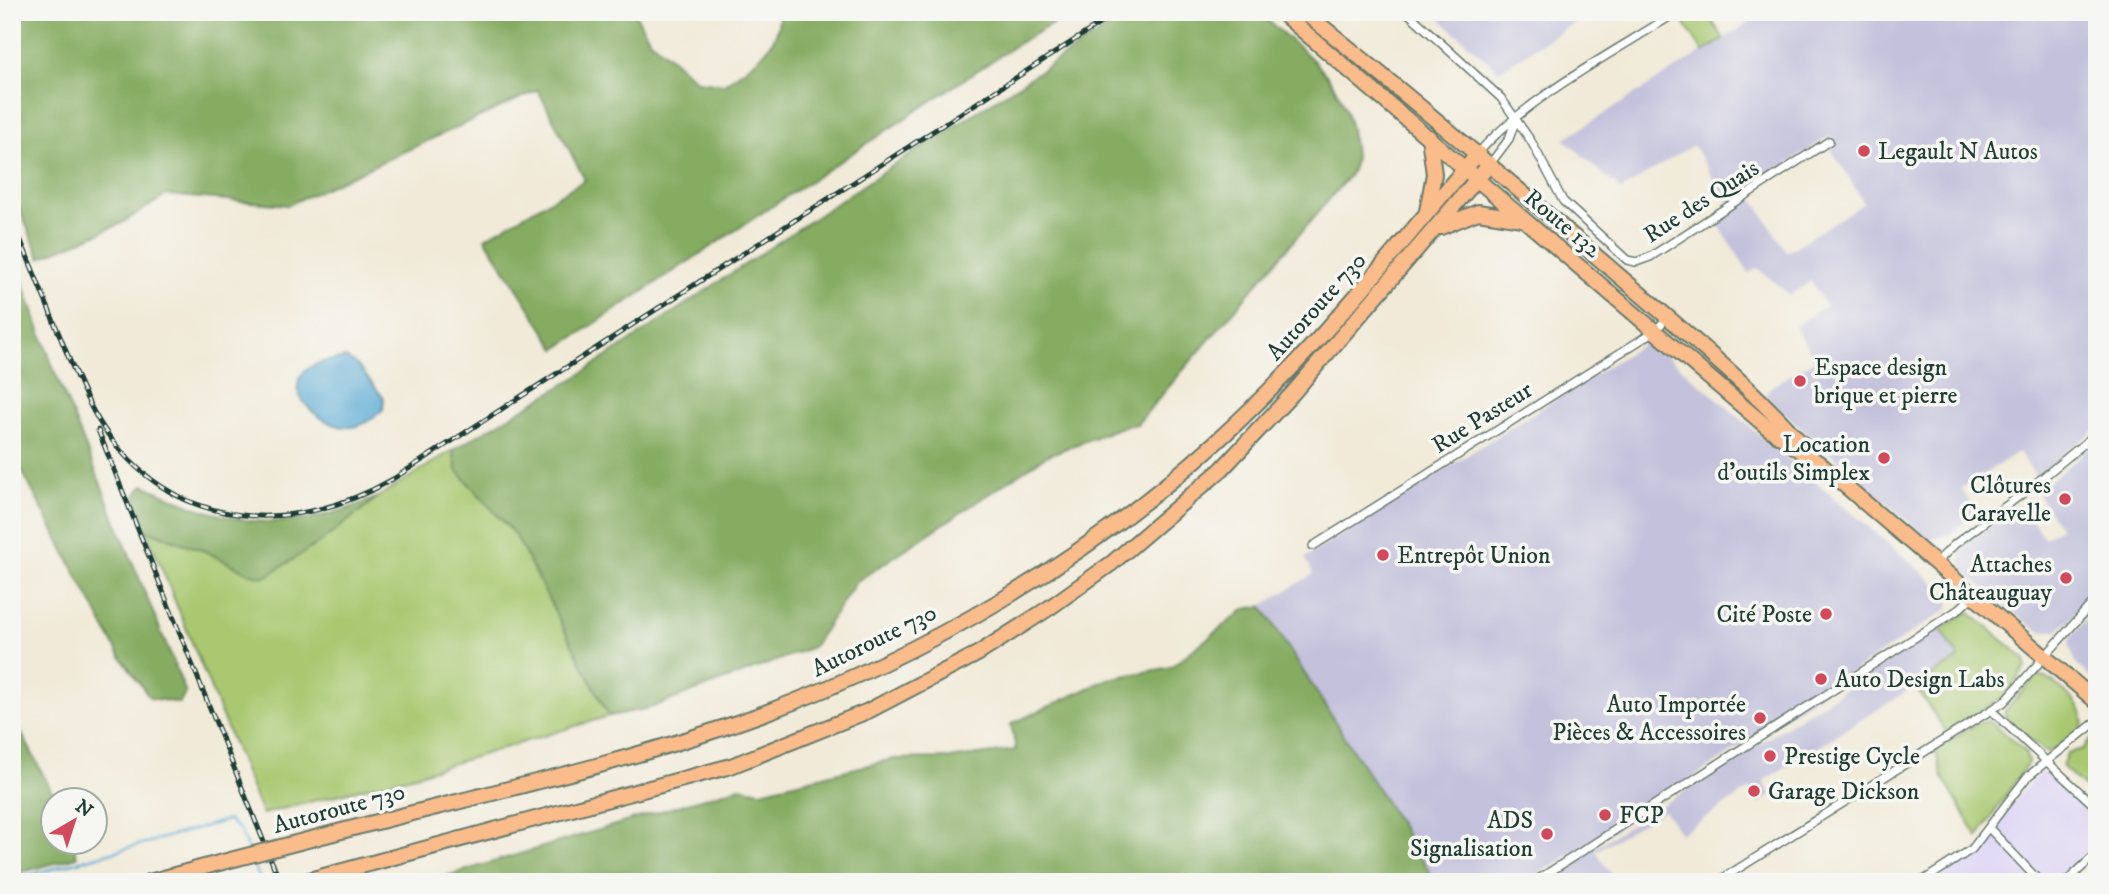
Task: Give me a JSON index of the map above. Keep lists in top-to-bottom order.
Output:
{
  "streets": {
    "highway": ["Route 132", "Autoroute 730"],
    "street": ["Rue des Quais", "Rue Pasteur"]
  },
  "crossings": [
    ["Route 132", "Autoroute 730"],
    ["Route 132", "Rue Pasteur"]
  ],
  "places": [
    "Legault N Autos",
    "Espace design brique et pierre",
    "Location d'outils Simplex",
    "Clôtures Caravelle",
    "Entrepôt Union",
    "Attaches Châteauguay",
    "Cité Poste",
    "Auto Design Labs",
    "Auto Importée Pièces & Accessoires",
    "Prestige Cycle",
    "Garage Dickson",
    "FCP",
    "ADS Signalisation"
  ],
  "north": "top right"
}
